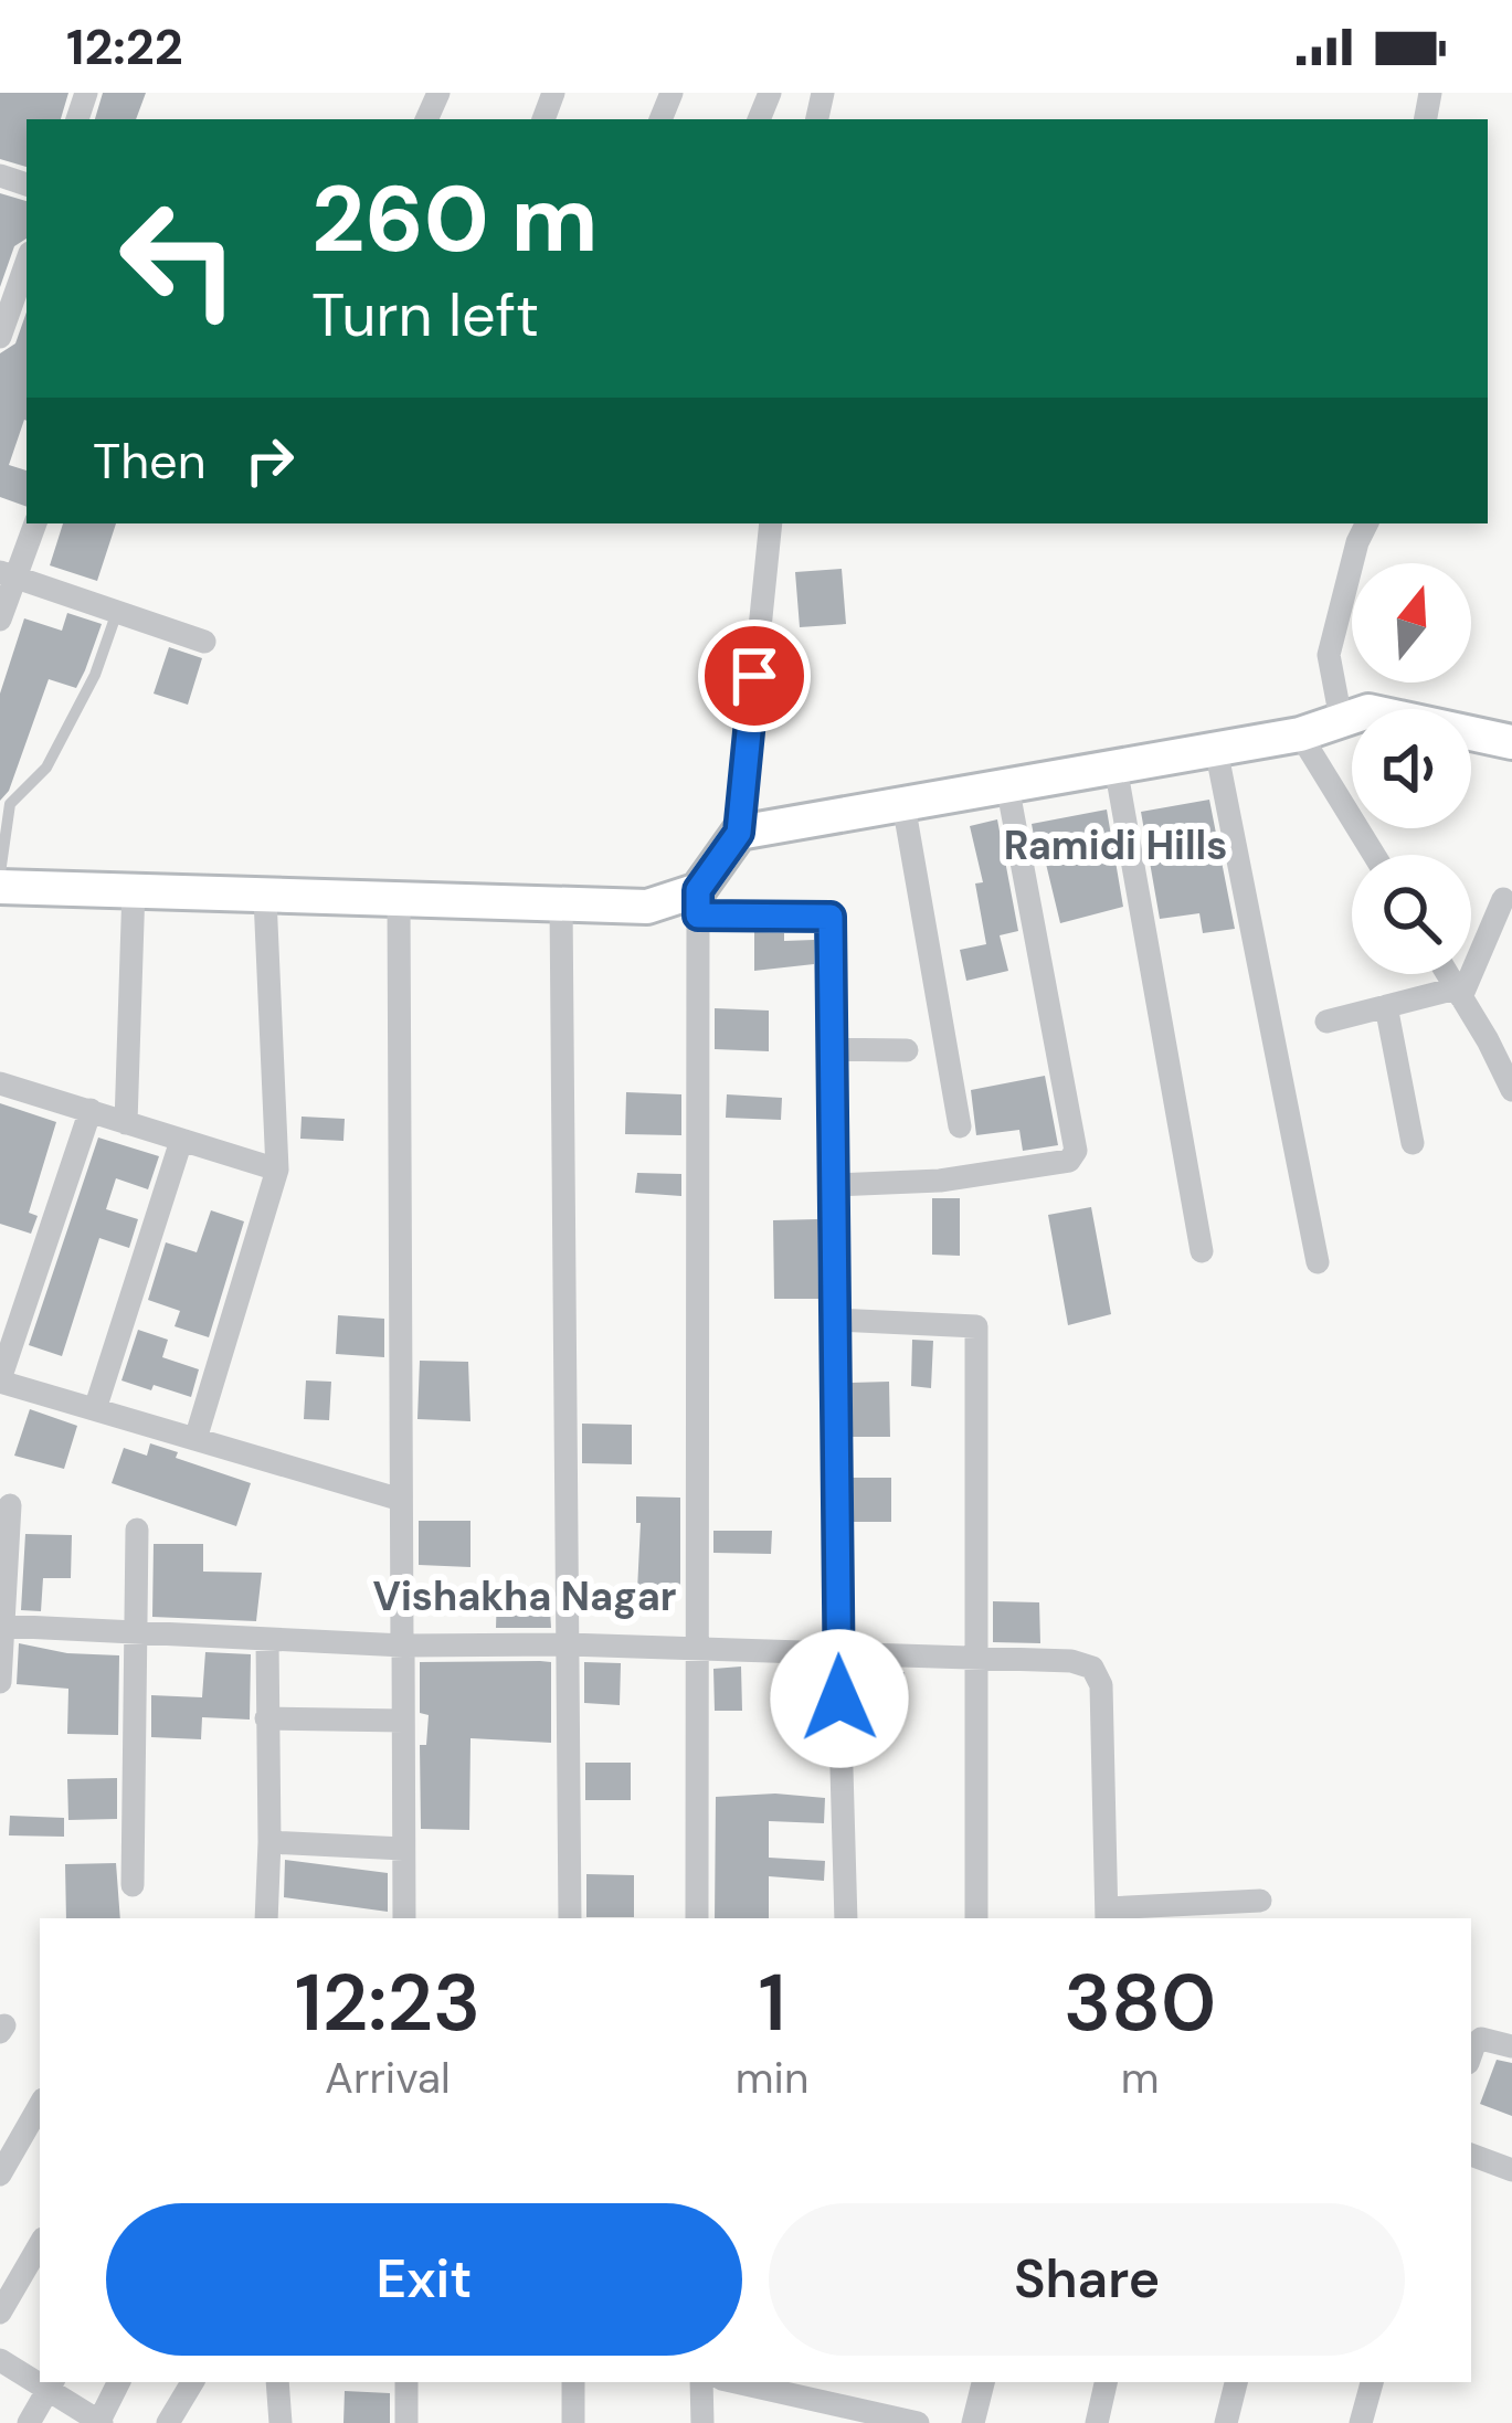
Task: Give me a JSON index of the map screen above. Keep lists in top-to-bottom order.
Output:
{
  "districts": ["Ramidi Hills", "Vishakha Nagar"],
  "north": "top",
  "page": {
    "status": "12:22",
    "turn": ["260 m", "Turn left"],
    "then": "Then",
    "eta": [
      "12:23",
      "Arrival",
      "1",
      "min",
      "380",
      "m"
    ],
    "buttons": ["Exit", "Share"]
  }
}
